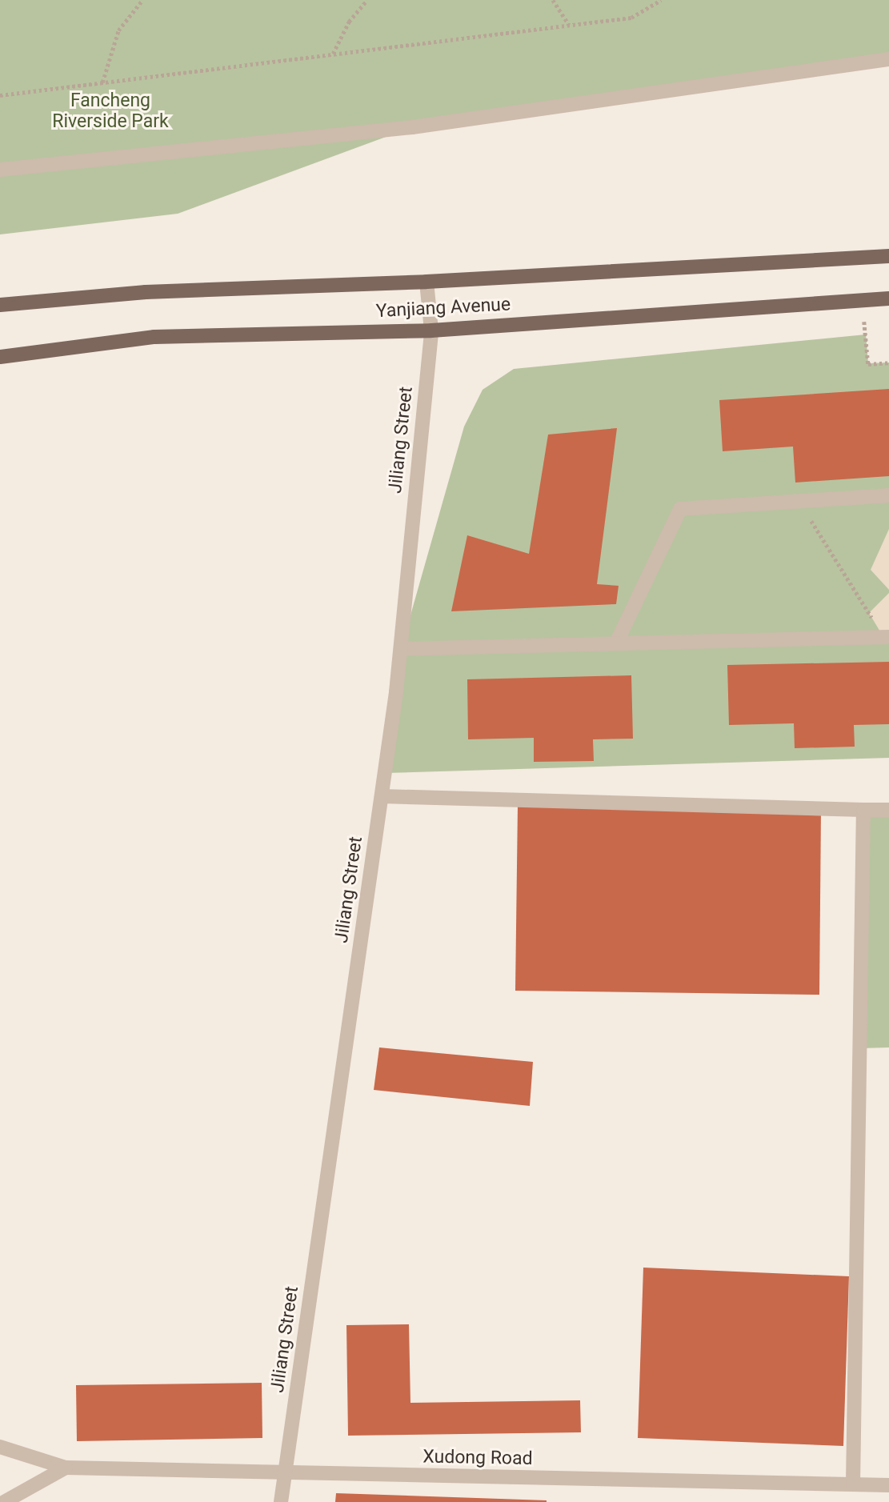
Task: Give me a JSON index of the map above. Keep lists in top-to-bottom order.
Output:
{
  "streets": {
    "main road": ["Yanjiang Avenue"],
    "street": ["Jiliang Street", "Xudong Road"]
  },
  "crossings": [
    ["Yanjiang Avenue", "Jiliang Street"],
    ["Jiliang Street", "Xudong Road"]
  ],
  "parks": ["Fancheng Riverside Park"]
}
